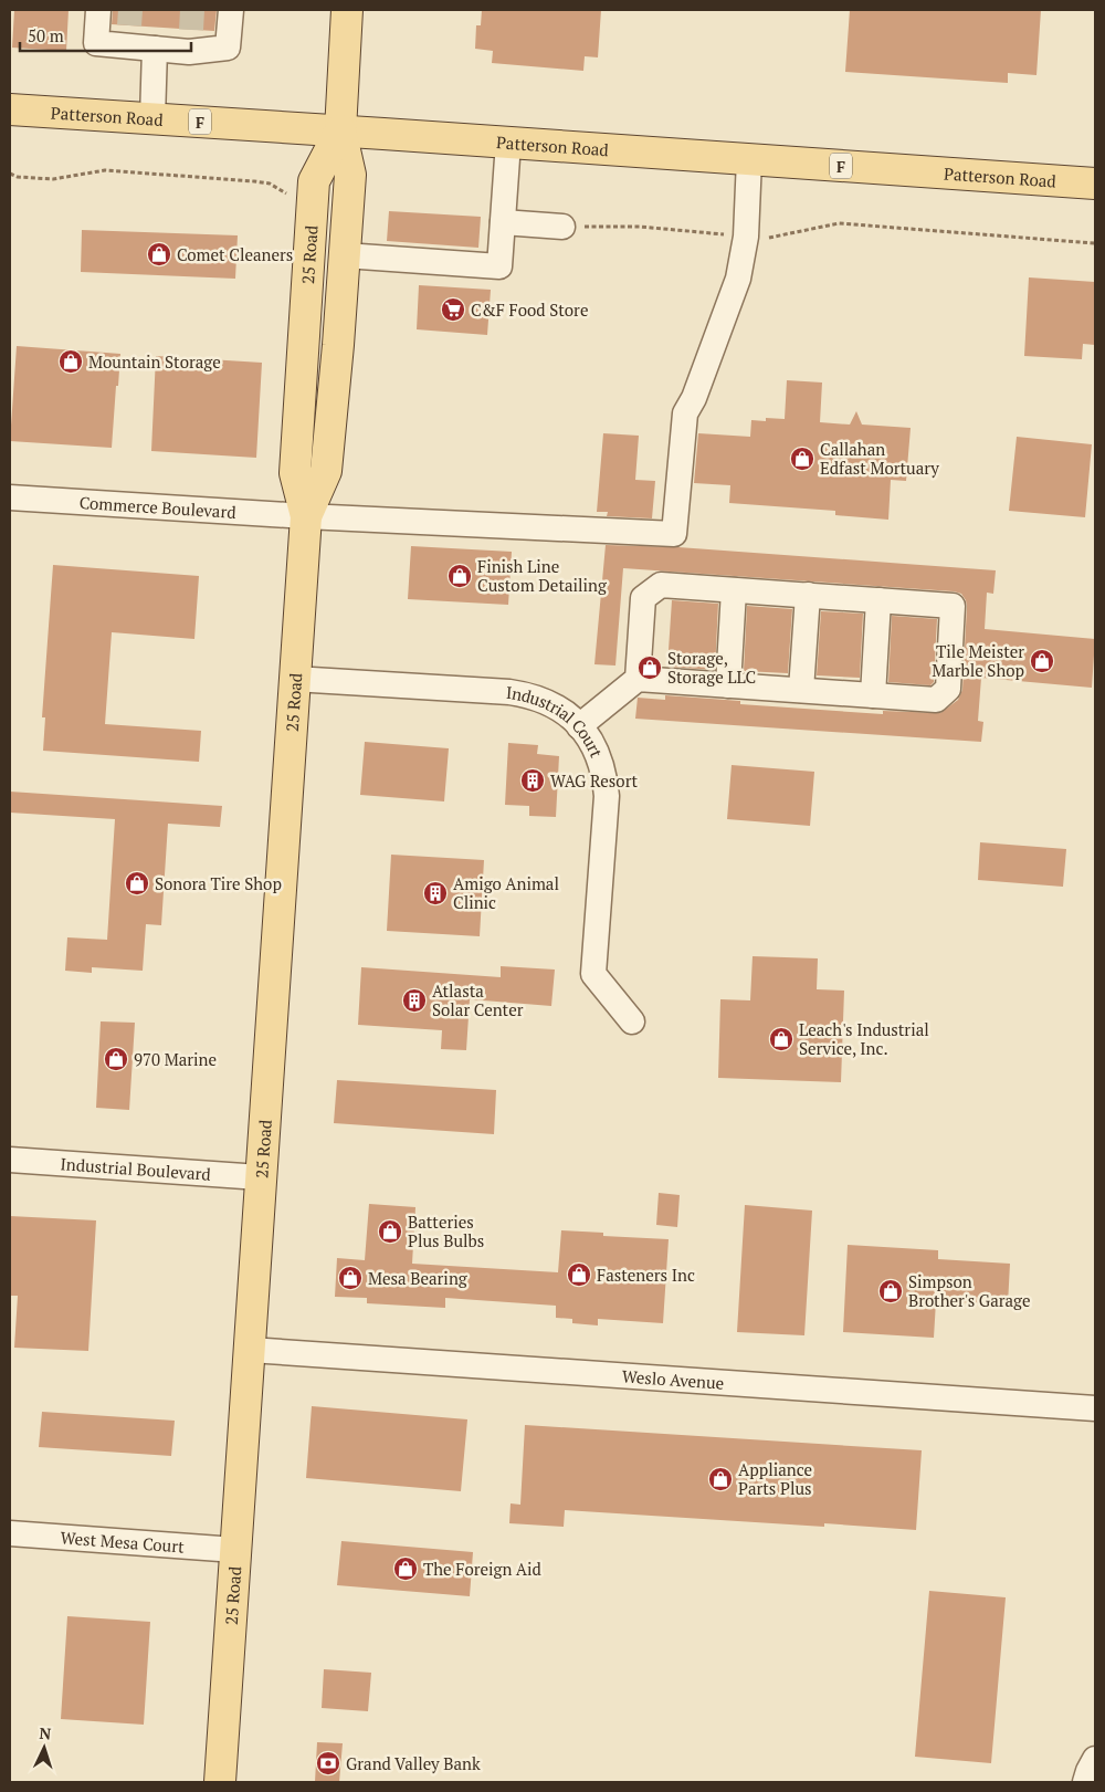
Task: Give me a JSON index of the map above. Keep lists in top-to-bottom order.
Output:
{
  "streets": {
    "main road": ["Patterson Road", "F", "25 Road"],
    "street": [
      "Commerce Boulevard",
      "Industrial Court",
      "Industrial Boulevard",
      "Weslo Avenue",
      "West Mesa Court"
    ]
  },
  "crossings": [
    ["Patterson Road", "25 Road"],
    ["25 Road", "Commerce Boulevard"],
    ["25 Road", "Industrial Court"],
    ["25 Road", "Industrial Boulevard"],
    ["25 Road", "Weslo Avenue"],
    ["25 Road", "West Mesa Court"]
  ],
  "places": {
    "shop": [
      "Comet Cleaners",
      "Mountain Storage",
      "Callahan Edfast Mortuary",
      "Finish Line Custom Detailing",
      "Tile Meister Marble Shop",
      "Storage, Storage LLC",
      "Sonora Tire Shop",
      "Leach's Industrial Service, Inc.",
      "970 Marine",
      "Batteries Plus Bulbs",
      "Fasteners Inc",
      "Mesa Bearing",
      "Simpson Brother's Garage",
      "Appliance Parts Plus",
      "The Foreign Aid"
    ],
    "supermarket": ["C&F Food Store"],
    "building": ["WAG Resort", "Amigo Animal Clinic", "Atlasta Solar Center"],
    "bank": ["Grand Valley Bank"]
  },
  "scale_bar": "50 m",
  "north": "top"
}
